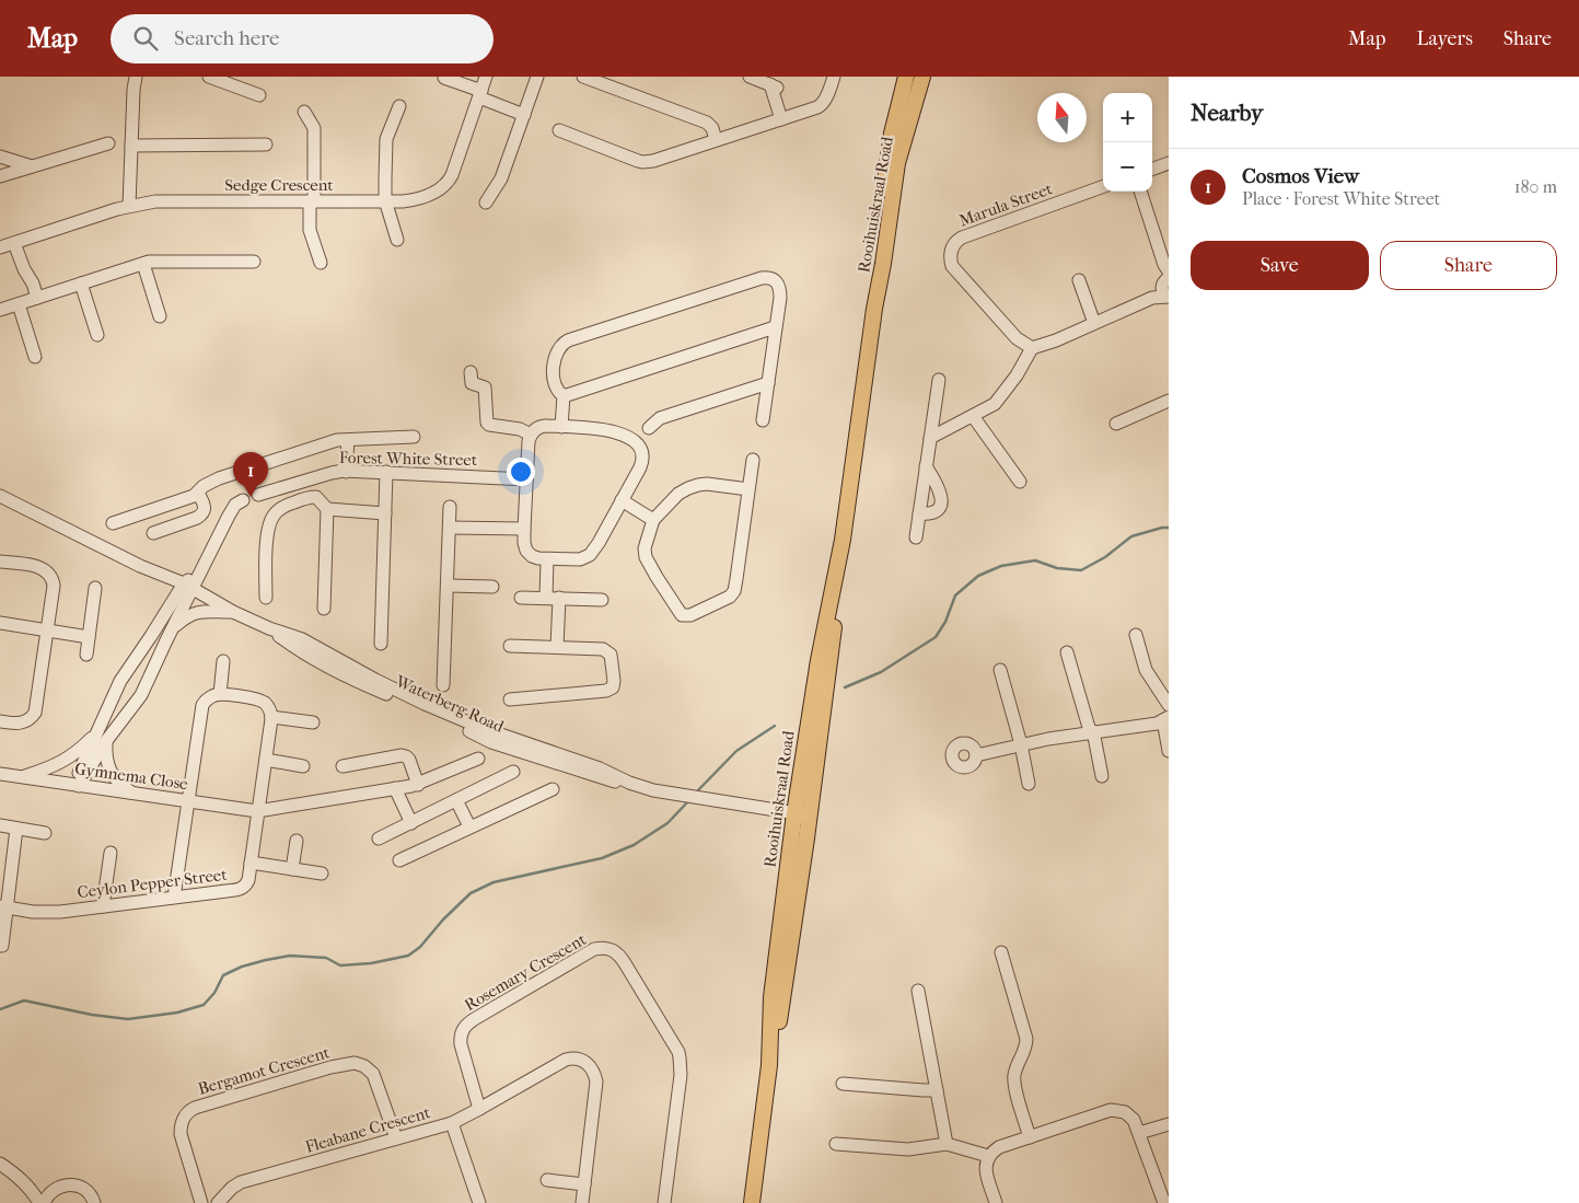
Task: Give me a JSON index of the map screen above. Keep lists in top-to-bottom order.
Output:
{
  "streets": {
    "main road": ["Rooihuiskraal Road"],
    "street": [
      "Sedge Crescent",
      "Marula Street",
      "Forest White Street",
      "Waterberg Road",
      "Gymnema Close",
      "Ceylon Pepper Street",
      "Rosemary Crescent",
      "Bergamot Crescent",
      "Fleabane Crescent"
    ]
  },
  "crossings": [
    ["Rooihuiskraal Road", "Waterberg Road"],
    ["Gymnema Close", "Ceylon Pepper Street"],
    ["Bergamot Crescent", "Fleabane Crescent"]
  ],
  "north": "top",
  "page": {
    "header": "Map",
    "search": "Search here",
    "nav": ["Map", "Layers", "Share"],
    "heading": "Nearby",
    "map_buttons": ["+", "−"],
    "list": [
      {
        "mark": "1",
        "name": "Cosmos View",
        "note": "Place · Forest White Street",
        "value": "180 m"
      }
    ],
    "buttons": ["Save", "Share"],
    "pins": "1"
  }
}
